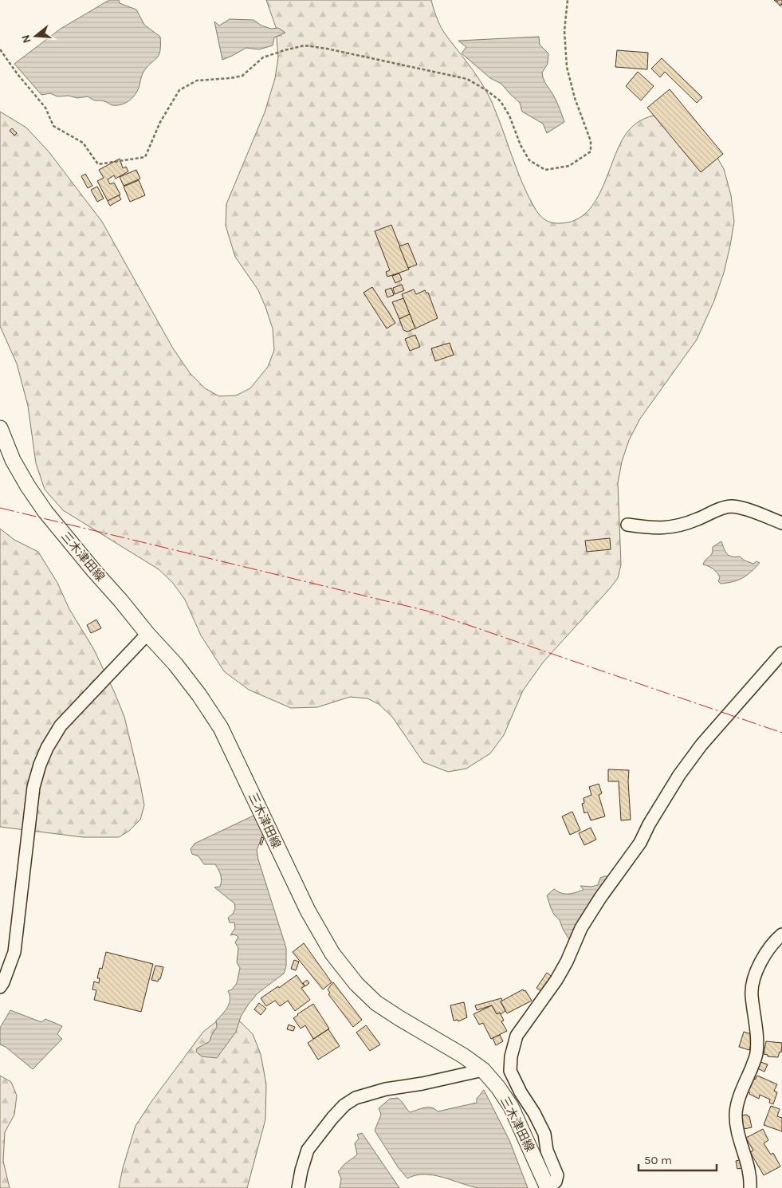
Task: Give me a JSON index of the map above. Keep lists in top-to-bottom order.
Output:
{
  "streets": {
    "main road": ["三木津田線"]
  },
  "scale_bar": "50 m",
  "north": "left"
}
